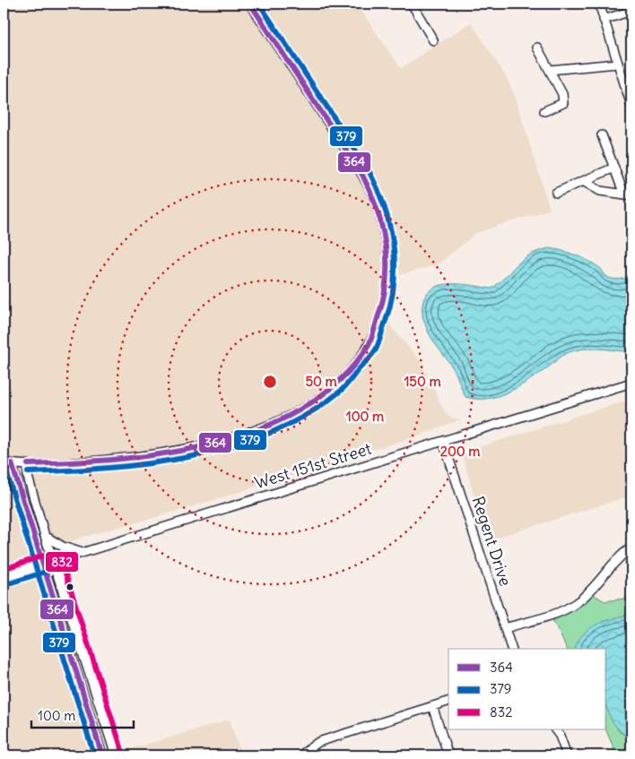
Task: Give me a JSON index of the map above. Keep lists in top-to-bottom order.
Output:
{
  "streets": {
    "street": ["West 151st Street", "Regent Drive"]
  },
  "crossings": [
    ["West 151st Street", "Regent Drive"]
  ],
  "lines": ["transit line 364", "transit line 379", "transit line 832"],
  "legend": ["364", "379", "832"],
  "scale_bar": "100 m",
  "rings": [
    "50 m",
    "150 m",
    "100 m",
    "200 m"
  ]
}
